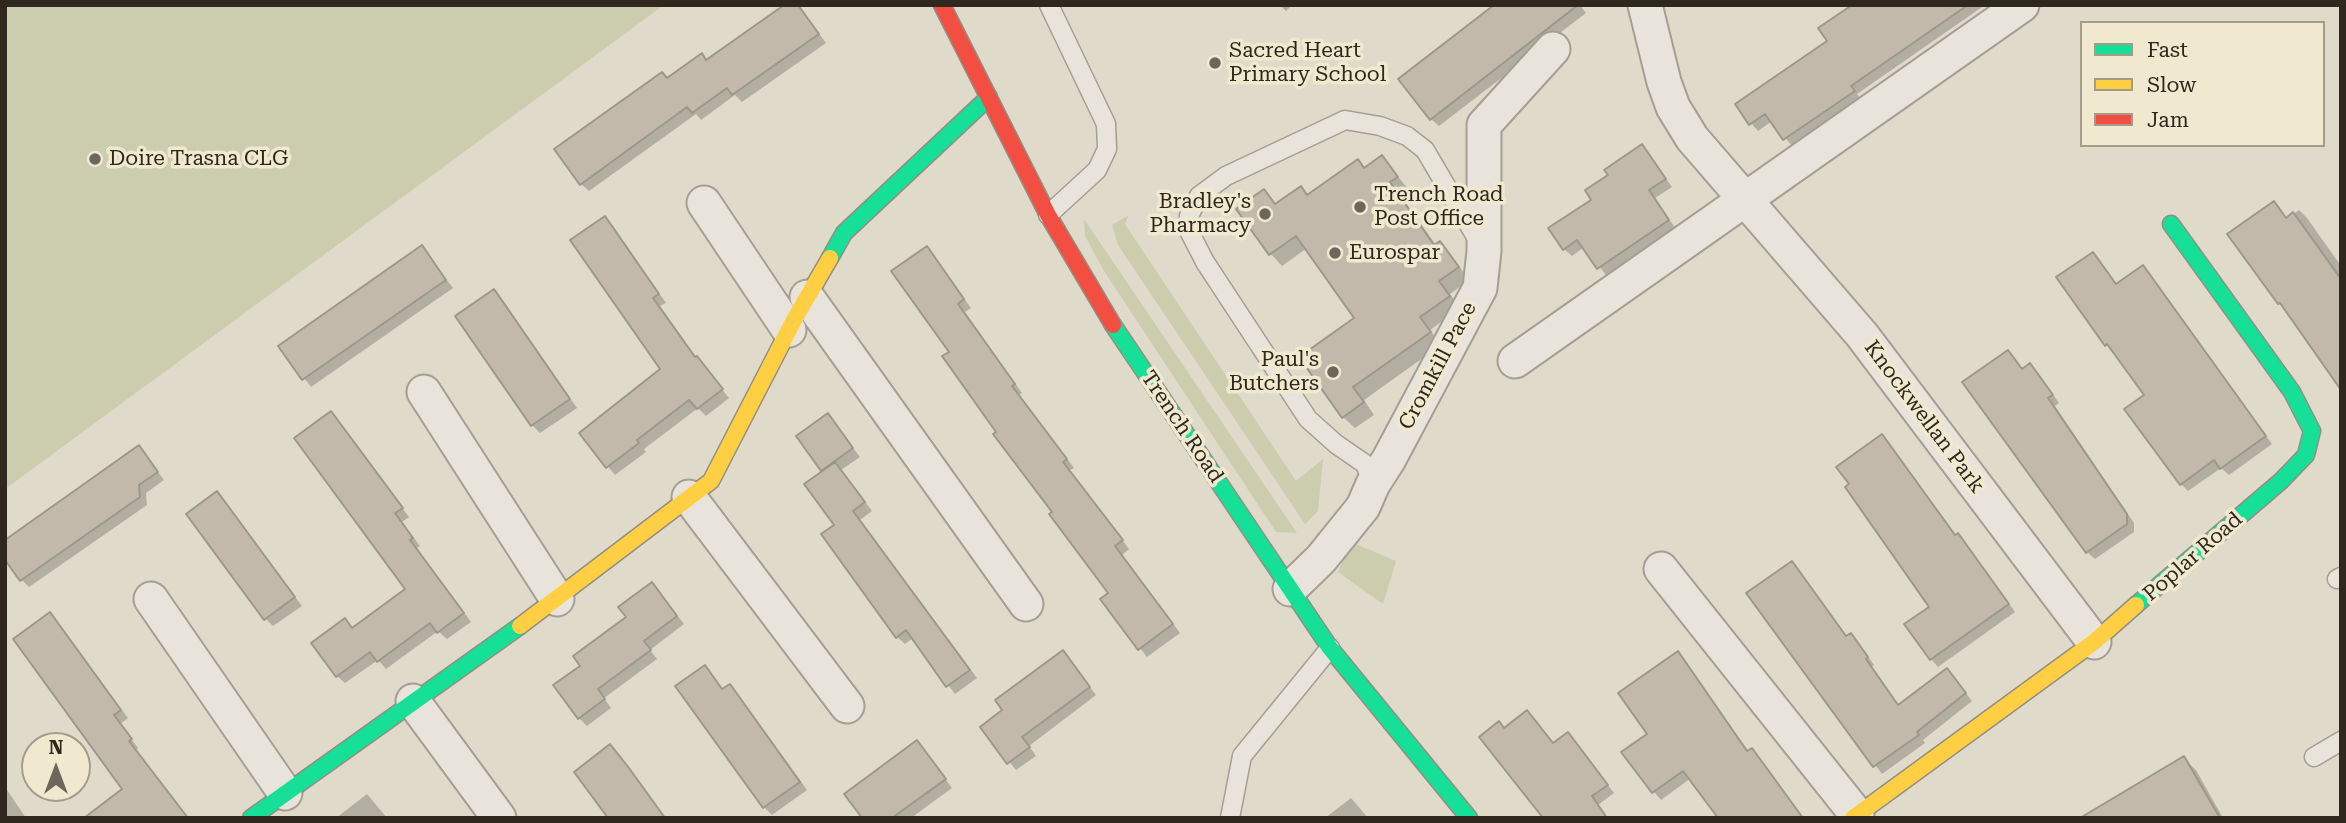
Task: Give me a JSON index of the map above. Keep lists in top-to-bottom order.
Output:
{
  "streets": {
    "street": [
      "Cromkill Pace",
      "Knockwellan Park",
      "Trench Road",
      "Poplar Road"
    ]
  },
  "crossings": [
    ["Cromkill Pace", "Trench Road"],
    ["Knockwellan Park", "Poplar Road"]
  ],
  "places": [
    "Sacred Heart Primary School",
    "Doire Trasna CLG",
    "Trench Road Post Office",
    "Bradley's Pharmacy",
    "Eurospar",
    "Paul's Butchers"
  ],
  "legend": ["Fast", "Slow", "Jam"],
  "north": "top"
}
